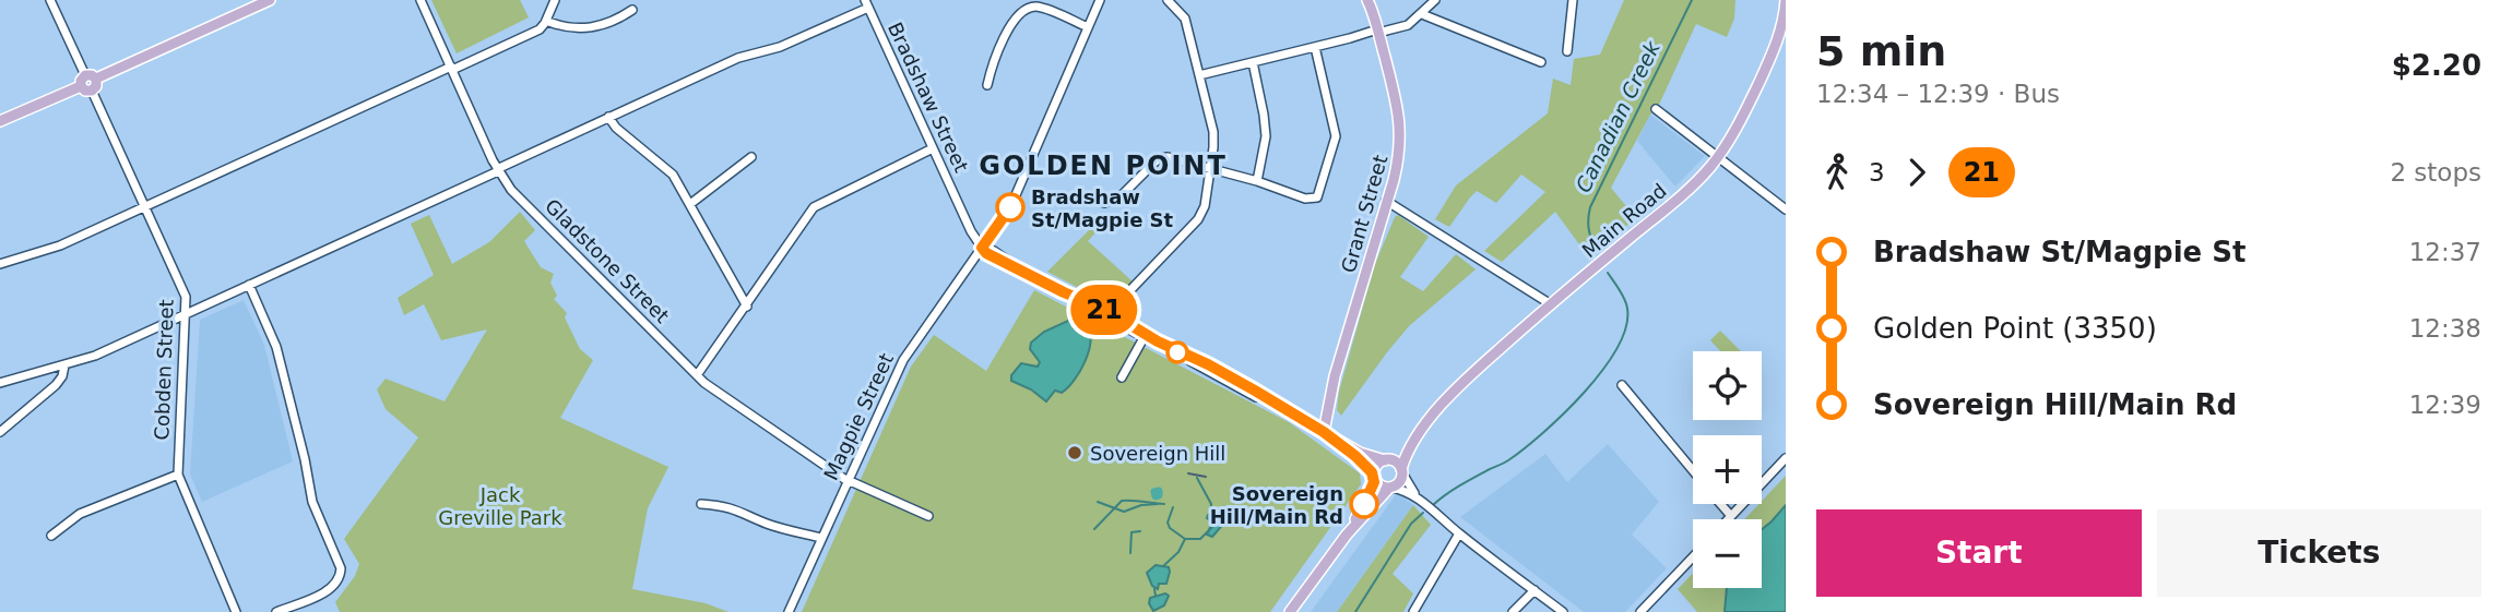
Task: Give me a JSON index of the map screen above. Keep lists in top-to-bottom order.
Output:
{
  "streets": {
    "main road": ["Grant Street", "Main Road"],
    "street": [
      "Bradshaw Street",
      "Gladstone Street",
      "Cobden Street",
      "Magpie Street"
    ]
  },
  "crossings": [
    ["Bradshaw Street", "Magpie Street"],
    ["Gladstone Street", "Magpie Street"]
  ],
  "districts": ["GOLDEN POINT"],
  "water": ["Canadian Creek"],
  "parks": ["Jack Greville Park"],
  "places": ["Bradshaw St/Magpie St", "Sovereign Hill", "Sovereign Hill/Main Rd"],
  "lines": ["bus line 21"],
  "page": {
    "on_map": "21",
    "heading": ["5 min", "12:34 – 12:39 · Bus", "$2.20"],
    "legs": ["3", "21", "2 stops"],
    "list": [
      {
        "name": "Bradshaw St/Magpie St",
        "value": "12:37"
      },
      {
        "name": "Golden Point (3350)",
        "value": "12:38"
      },
      {
        "name": "Sovereign Hill/Main Rd",
        "value": "12:39"
      }
    ],
    "map_buttons": ["+", "−"],
    "buttons": ["Start", "Tickets"]
  }
}
